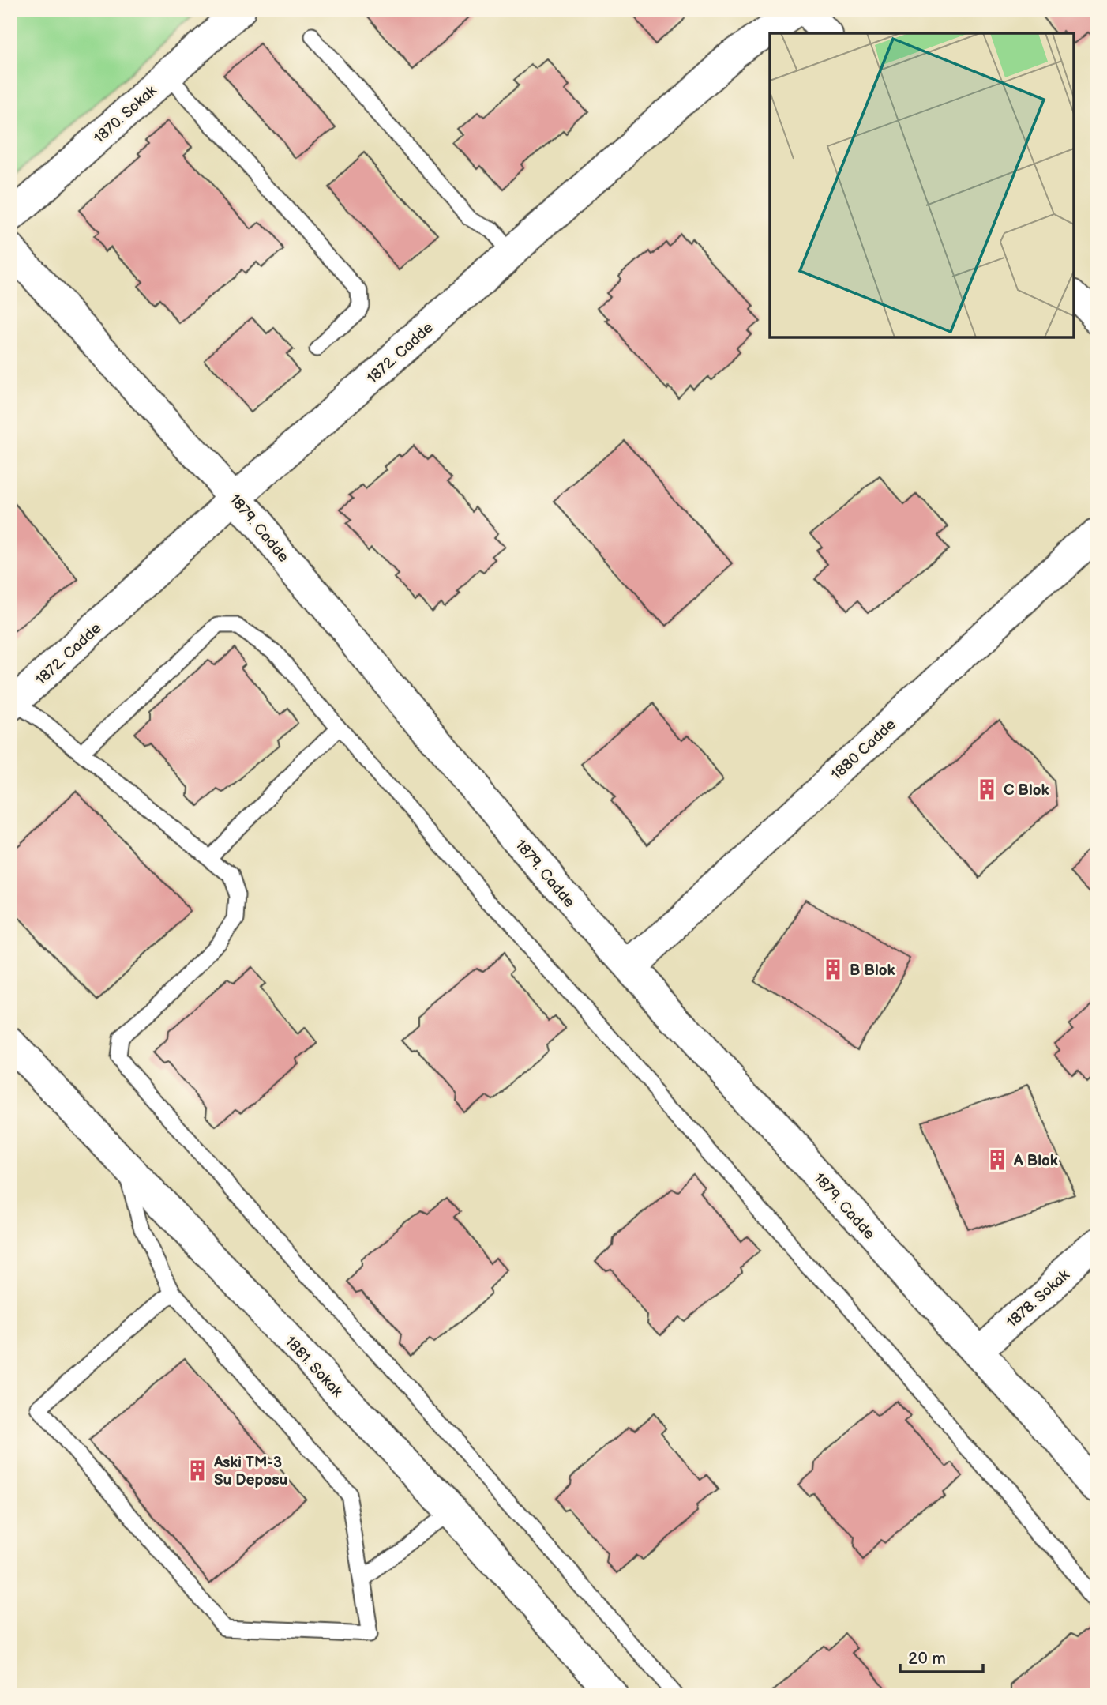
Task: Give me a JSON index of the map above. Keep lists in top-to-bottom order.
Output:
{
  "streets": {
    "street": [
      "1870. Sokak",
      "1872. Cadde",
      "1879. Cadde",
      "1880 Cadde",
      "1878. Sokak",
      "1881. Sokak"
    ]
  },
  "crossings": [
    ["1872. Cadde", "1879. Cadde"],
    ["1879. Cadde", "1880 Cadde"],
    ["1879. Cadde", "1878. Sokak"]
  ],
  "places": {
    "building": [
      "C Blok",
      "B Blok",
      "A Blok",
      "Aski TM-3 Su Deposu"
    ]
  },
  "scale_bar": "20 m"
}
